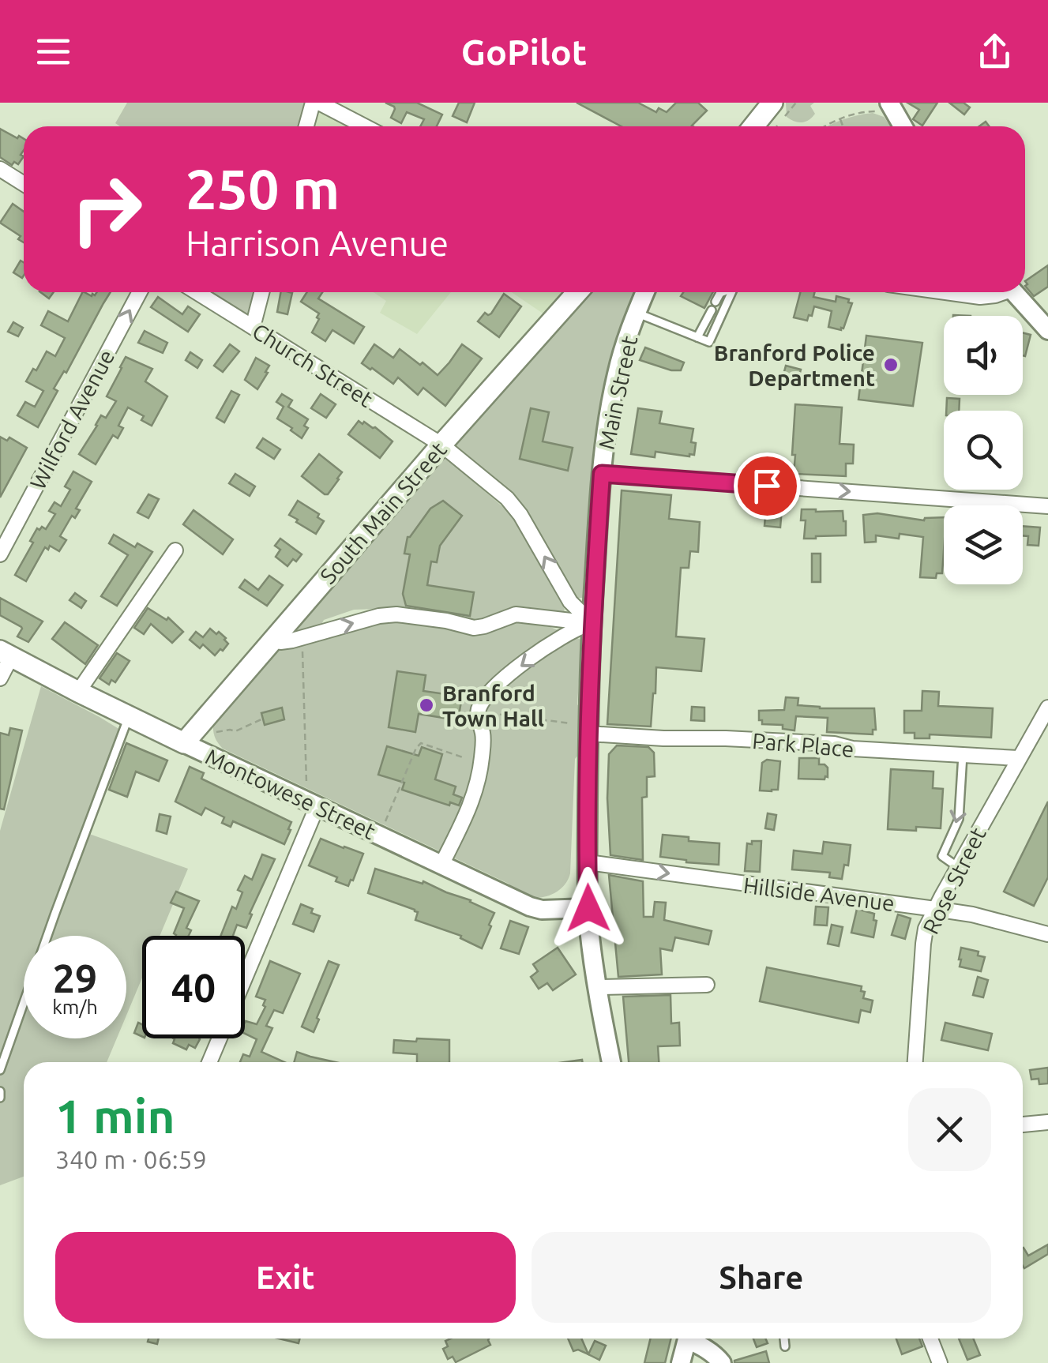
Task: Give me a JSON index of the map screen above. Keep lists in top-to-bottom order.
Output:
{
  "streets": {
    "main road": ["South Main Street", "Montowese Street"],
    "street": [
      "Church Street",
      "Main Street",
      "Wilford Avenue",
      "Park Place",
      "Rose Street",
      "Hillside Avenue"
    ]
  },
  "crossings": [
    ["Church Street", "Main Street"],
    ["Church Street", "South Main Street"],
    ["Main Street", "Park Place"],
    ["Main Street", "Montowese Street"],
    ["Main Street", "Hillside Avenue"],
    ["South Main Street", "Montowese Street"],
    ["Park Place", "Rose Street"],
    ["Rose Street", "Hillside Avenue"]
  ],
  "one_way": ["Church Street", "Wilford Avenue"],
  "places": ["Branford Police Department", "Branford Town Hall"],
  "page": {
    "header": "GoPilot",
    "turn": ["250 m", "Harrison Avenue"],
    "speed": "29 km/h",
    "limit": "40",
    "heading": ["1 min", "340 m · 06:59"],
    "buttons": ["Exit", "Share"]
  }
}
